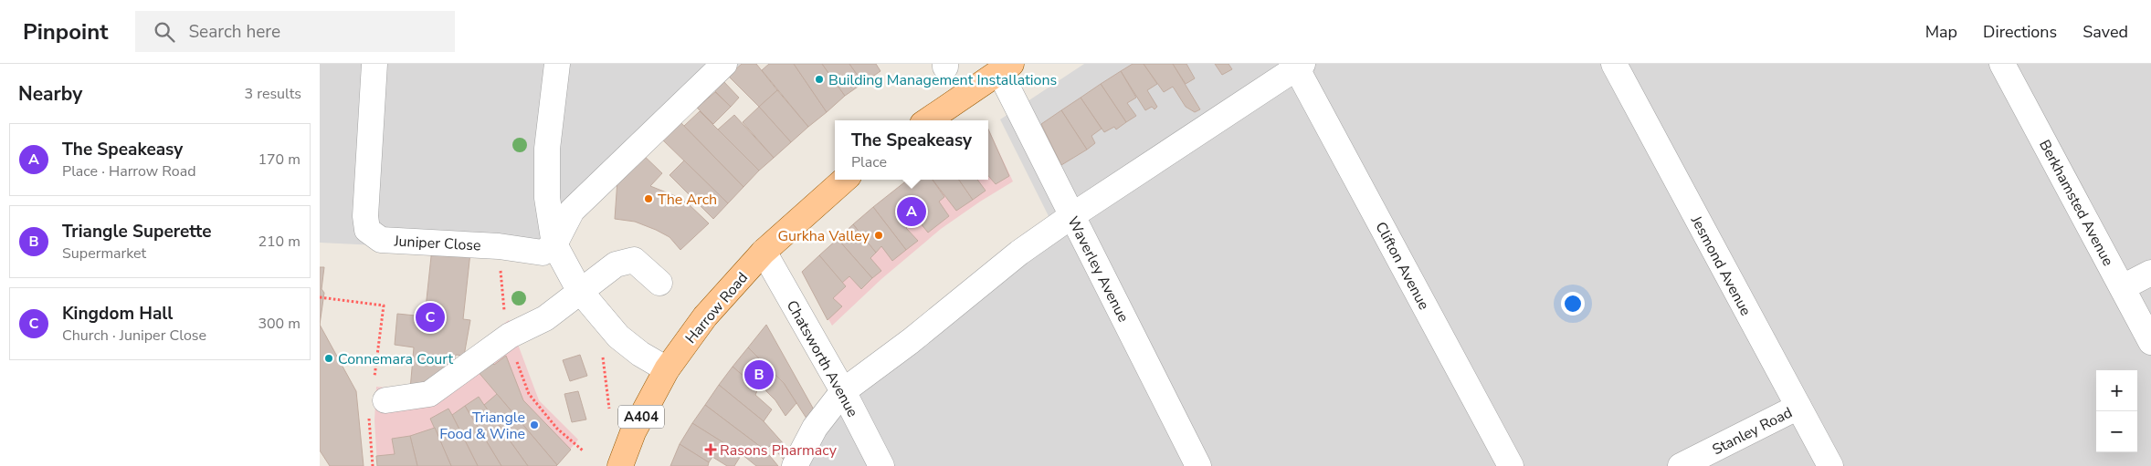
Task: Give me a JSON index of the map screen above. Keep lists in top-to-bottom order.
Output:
{
  "streets": {
    "main road": ["Harrow Road", "A404"],
    "street": [
      "Berkhamsted Avenue",
      "Juniper Close",
      "Clifton Avenue",
      "Jesmond Avenue",
      "Waverley Avenue",
      "Chatsworth Avenue",
      "Stanley Road"
    ]
  },
  "crossings": [
    ["Jesmond Avenue", "Stanley Road"],
    ["Harrow Road", "Chatsworth Avenue"]
  ],
  "places": {
    "other": [
      "Building Management Installations",
      "The Arch",
      "Gurkha Valley",
      "Connemara Court",
      "Triangle Food & Wine"
    ],
    "health": ["Rasons Pharmacy"]
  },
  "page": {
    "header": "Pinpoint",
    "search": "Search here",
    "nav": ["Map", "Directions", "Saved"],
    "heading": ["Nearby", "3 results"],
    "popup": ["The Speakeasy", "Place"],
    "list": [
      {
        "mark": "A",
        "name": "The Speakeasy",
        "note": "Place · Harrow Road",
        "value": "170 m"
      },
      {
        "mark": "B",
        "name": "Triangle Superette",
        "note": "Supermarket",
        "value": "210 m"
      },
      {
        "mark": "C",
        "name": "Kingdom Hall",
        "note": "Church · Juniper Close",
        "value": "300 m"
      }
    ],
    "pins": ["A", "C", "B"],
    "map_buttons": ["+", "−"]
  }
}
